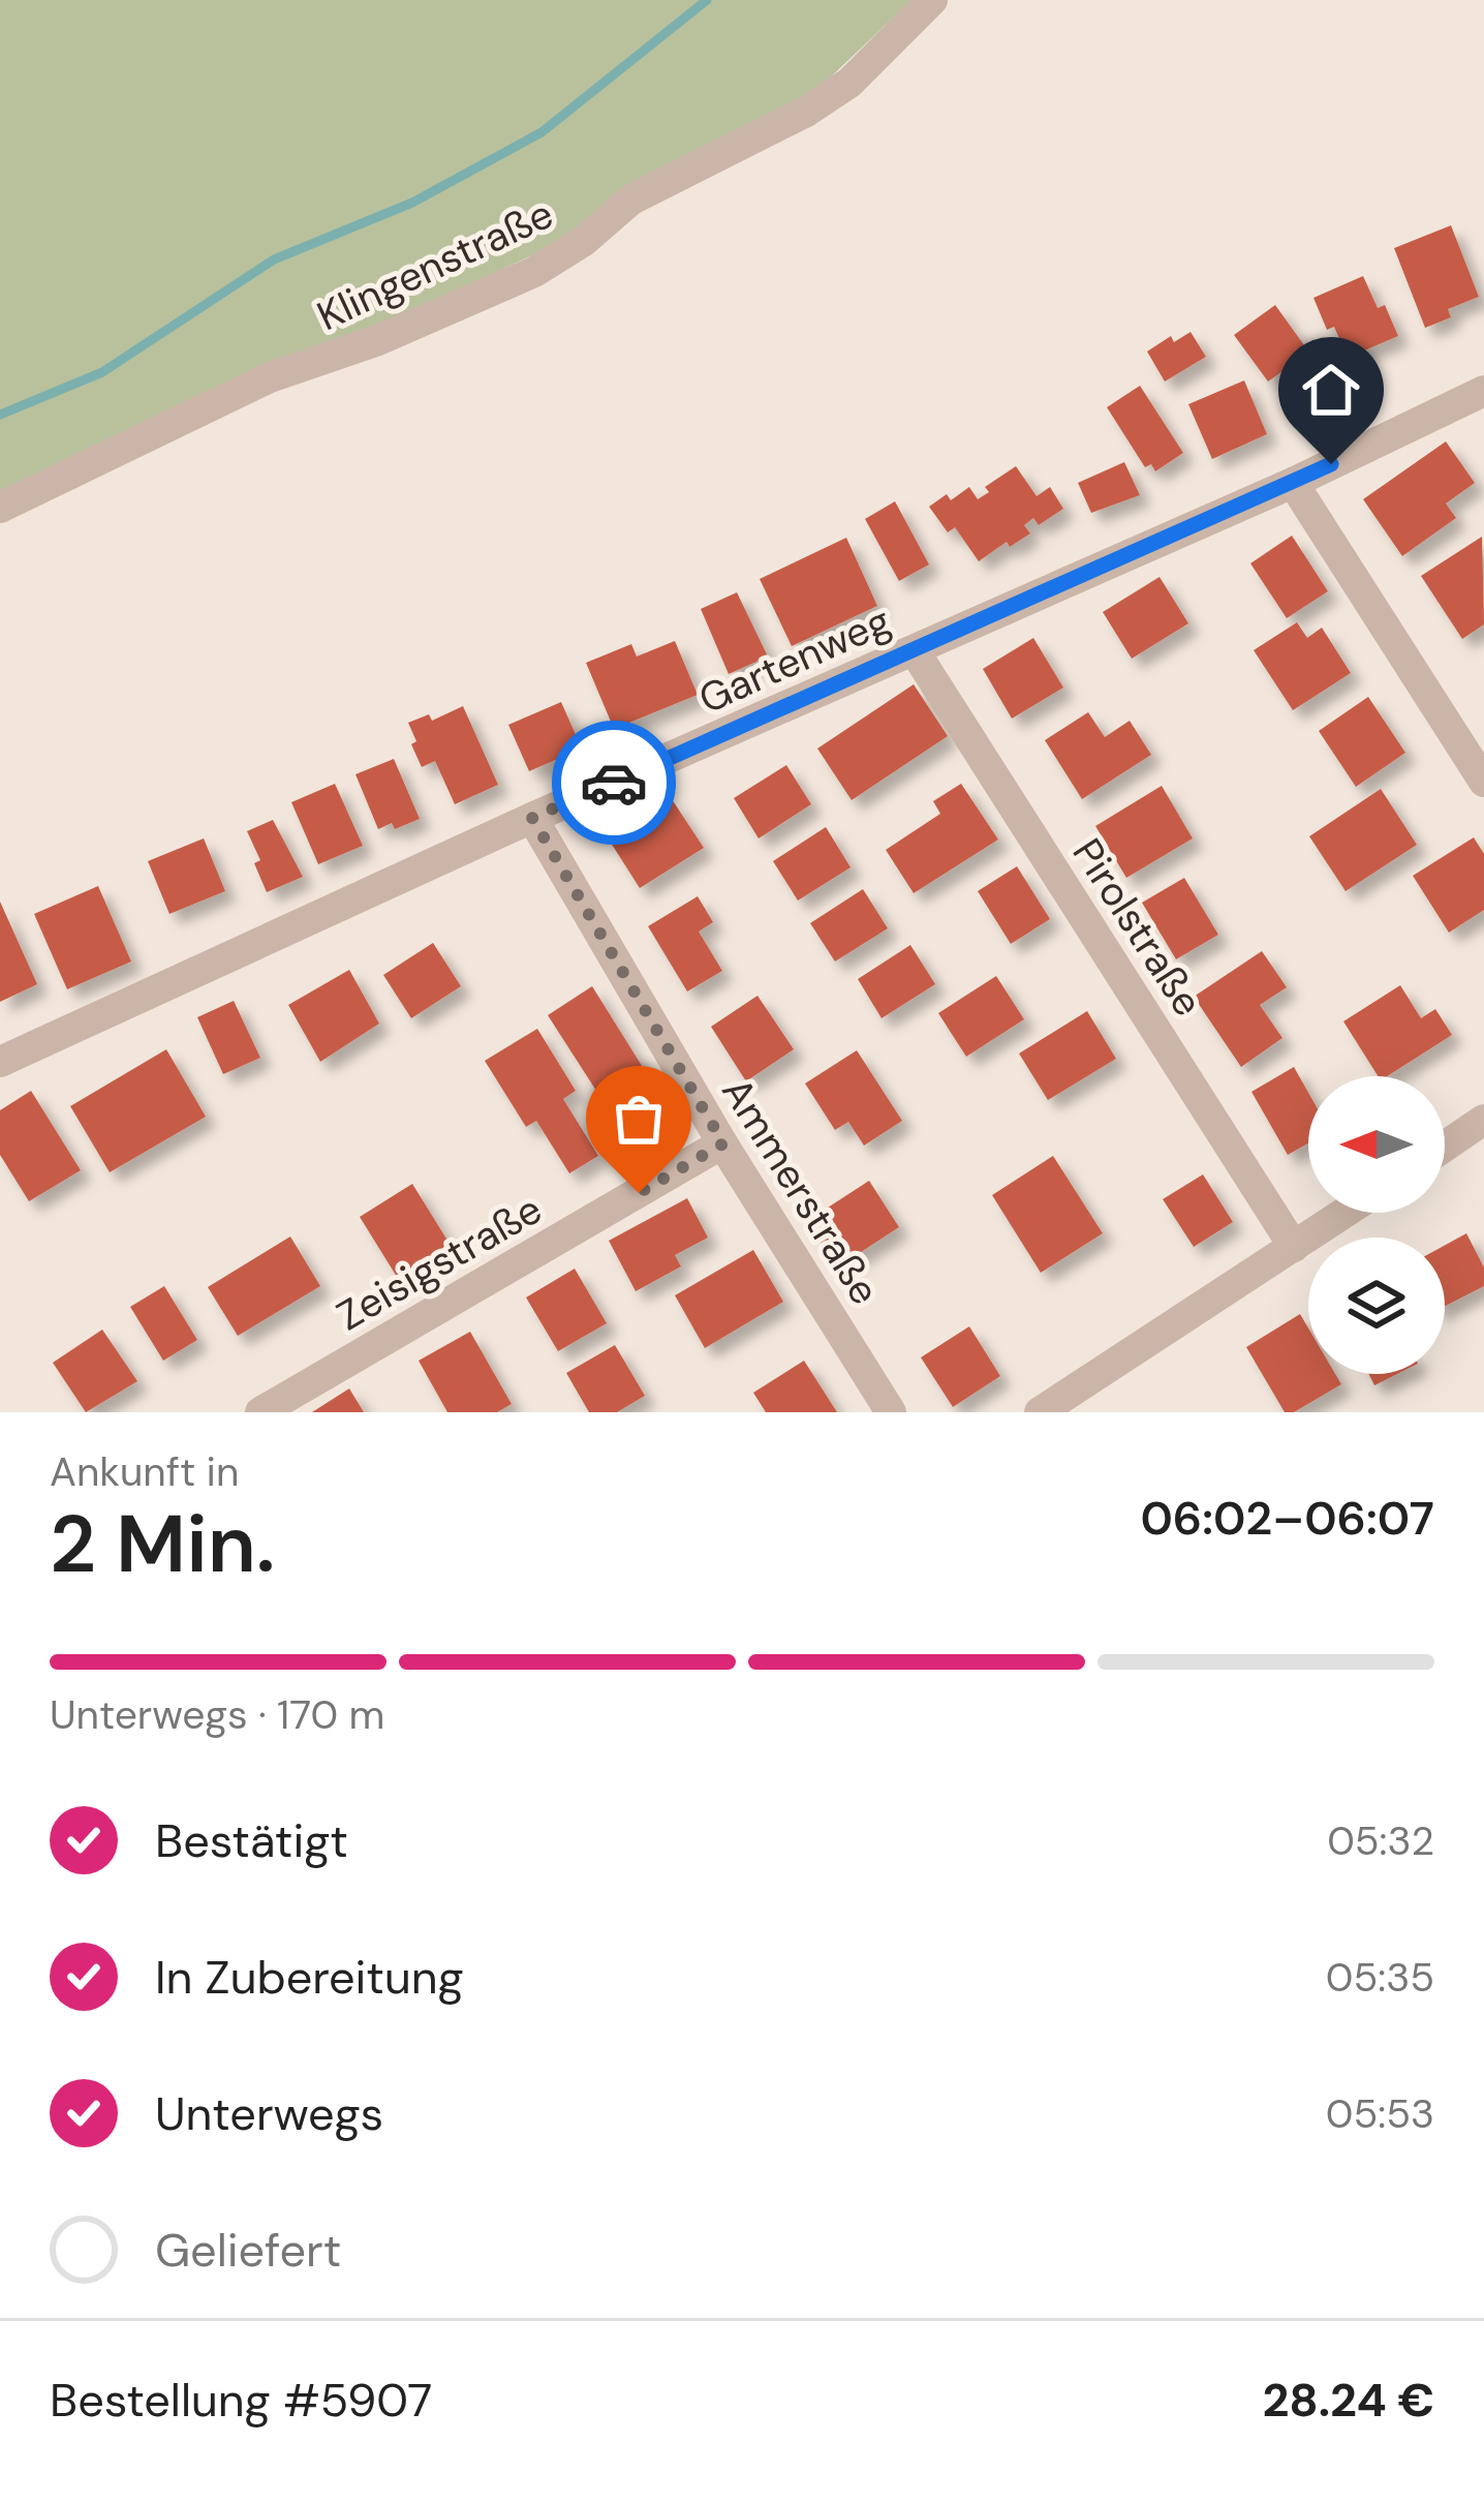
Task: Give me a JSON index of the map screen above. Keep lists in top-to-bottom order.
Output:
{
  "streets": {
    "street": [
      "Klingenstraße",
      "Gartenweg",
      "Pirolstraße",
      "Ammerstraße",
      "Zeisigstraße"
    ]
  },
  "crossings": [
    ["Gartenweg", "Pirolstraße"],
    ["Gartenweg", "Ammerstraße"],
    ["Ammerstraße", "Zeisigstraße"]
  ],
  "north": "left",
  "page": {
    "heading": ["2 Min.", "Ankunft in", "06:02–06:07"],
    "panel": ["Bestellung #5907", "28.24 €"],
    "bar": "Unterwegs · 170 m",
    "list": [
      ["Bestätigt", "05:32"],
      ["In Zubereitung", "05:35"],
      ["Unterwegs", "05:53"],
      "Geliefert"
    ]
  }
}
